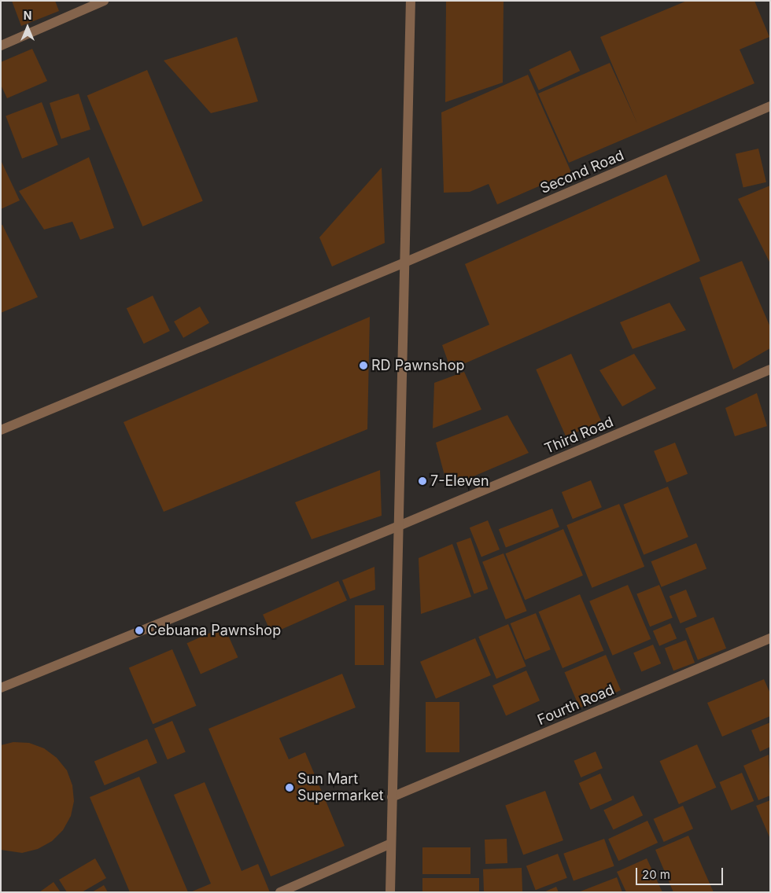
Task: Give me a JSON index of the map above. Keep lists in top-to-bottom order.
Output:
{
  "streets": {
    "street": ["Second Road", "Third Road", "Fourth Road"]
  },
  "places": [
    "RD Pawnshop",
    "7-Eleven",
    "Cebuana Pawnshop",
    "Sun Mart Supermarket"
  ],
  "scale_bar": "20 m",
  "north": "top"
}
